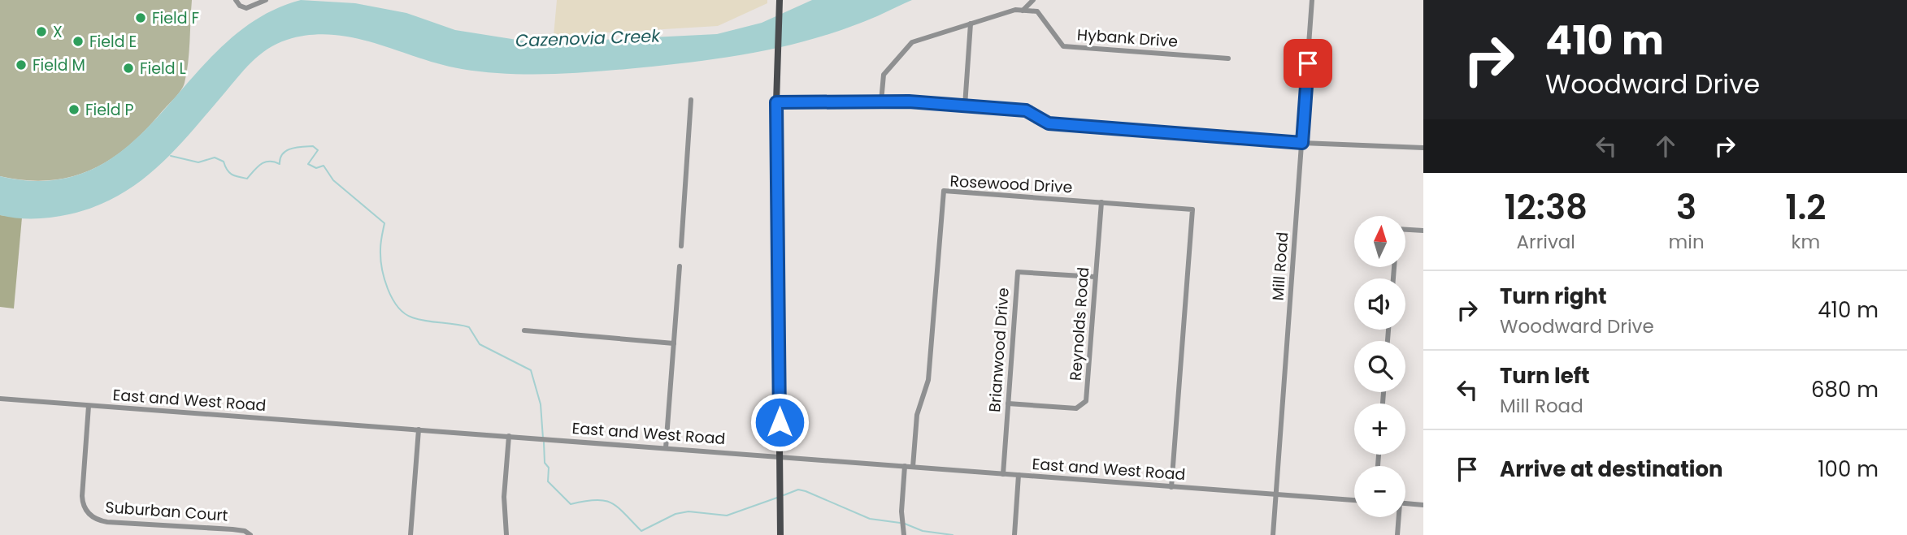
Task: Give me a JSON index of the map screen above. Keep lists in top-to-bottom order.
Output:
{
  "streets": {
    "street": [
      "Hybank Drive",
      "Rosewood Drive",
      "Mill Road",
      "Reynolds Road",
      "Brianwood Drive",
      "East and West Road",
      "Suburban Court"
    ]
  },
  "crossings": [
    ["Rosewood Drive", "Reynolds Road"],
    ["Rosewood Drive", "East and West Road"],
    ["Mill Road", "East and West Road"],
    ["Reynolds Road", "Brianwood Drive"],
    ["Brianwood Drive", "East and West Road"],
    ["East and West Road", "Suburban Court"]
  ],
  "water": ["Cazenovia Creek"],
  "places": [
    "Field F",
    "X",
    "Field E",
    "Field M",
    "Field L",
    "Field P"
  ],
  "north": "top",
  "page": {
    "turn": ["410 m", "Woodward Drive"],
    "eta": [
      "12:38",
      "Arrival",
      "3",
      "min",
      "1.2",
      "km"
    ],
    "map_buttons": ["+", "−"],
    "list": [
      {
        "name": "Turn right",
        "note": "Woodward Drive",
        "value": "410 m"
      },
      {
        "name": "Turn left",
        "note": "Mill Road",
        "value": "680 m"
      },
      {
        "name": "Arrive at destination",
        "value": "100 m"
      }
    ]
  }
}
